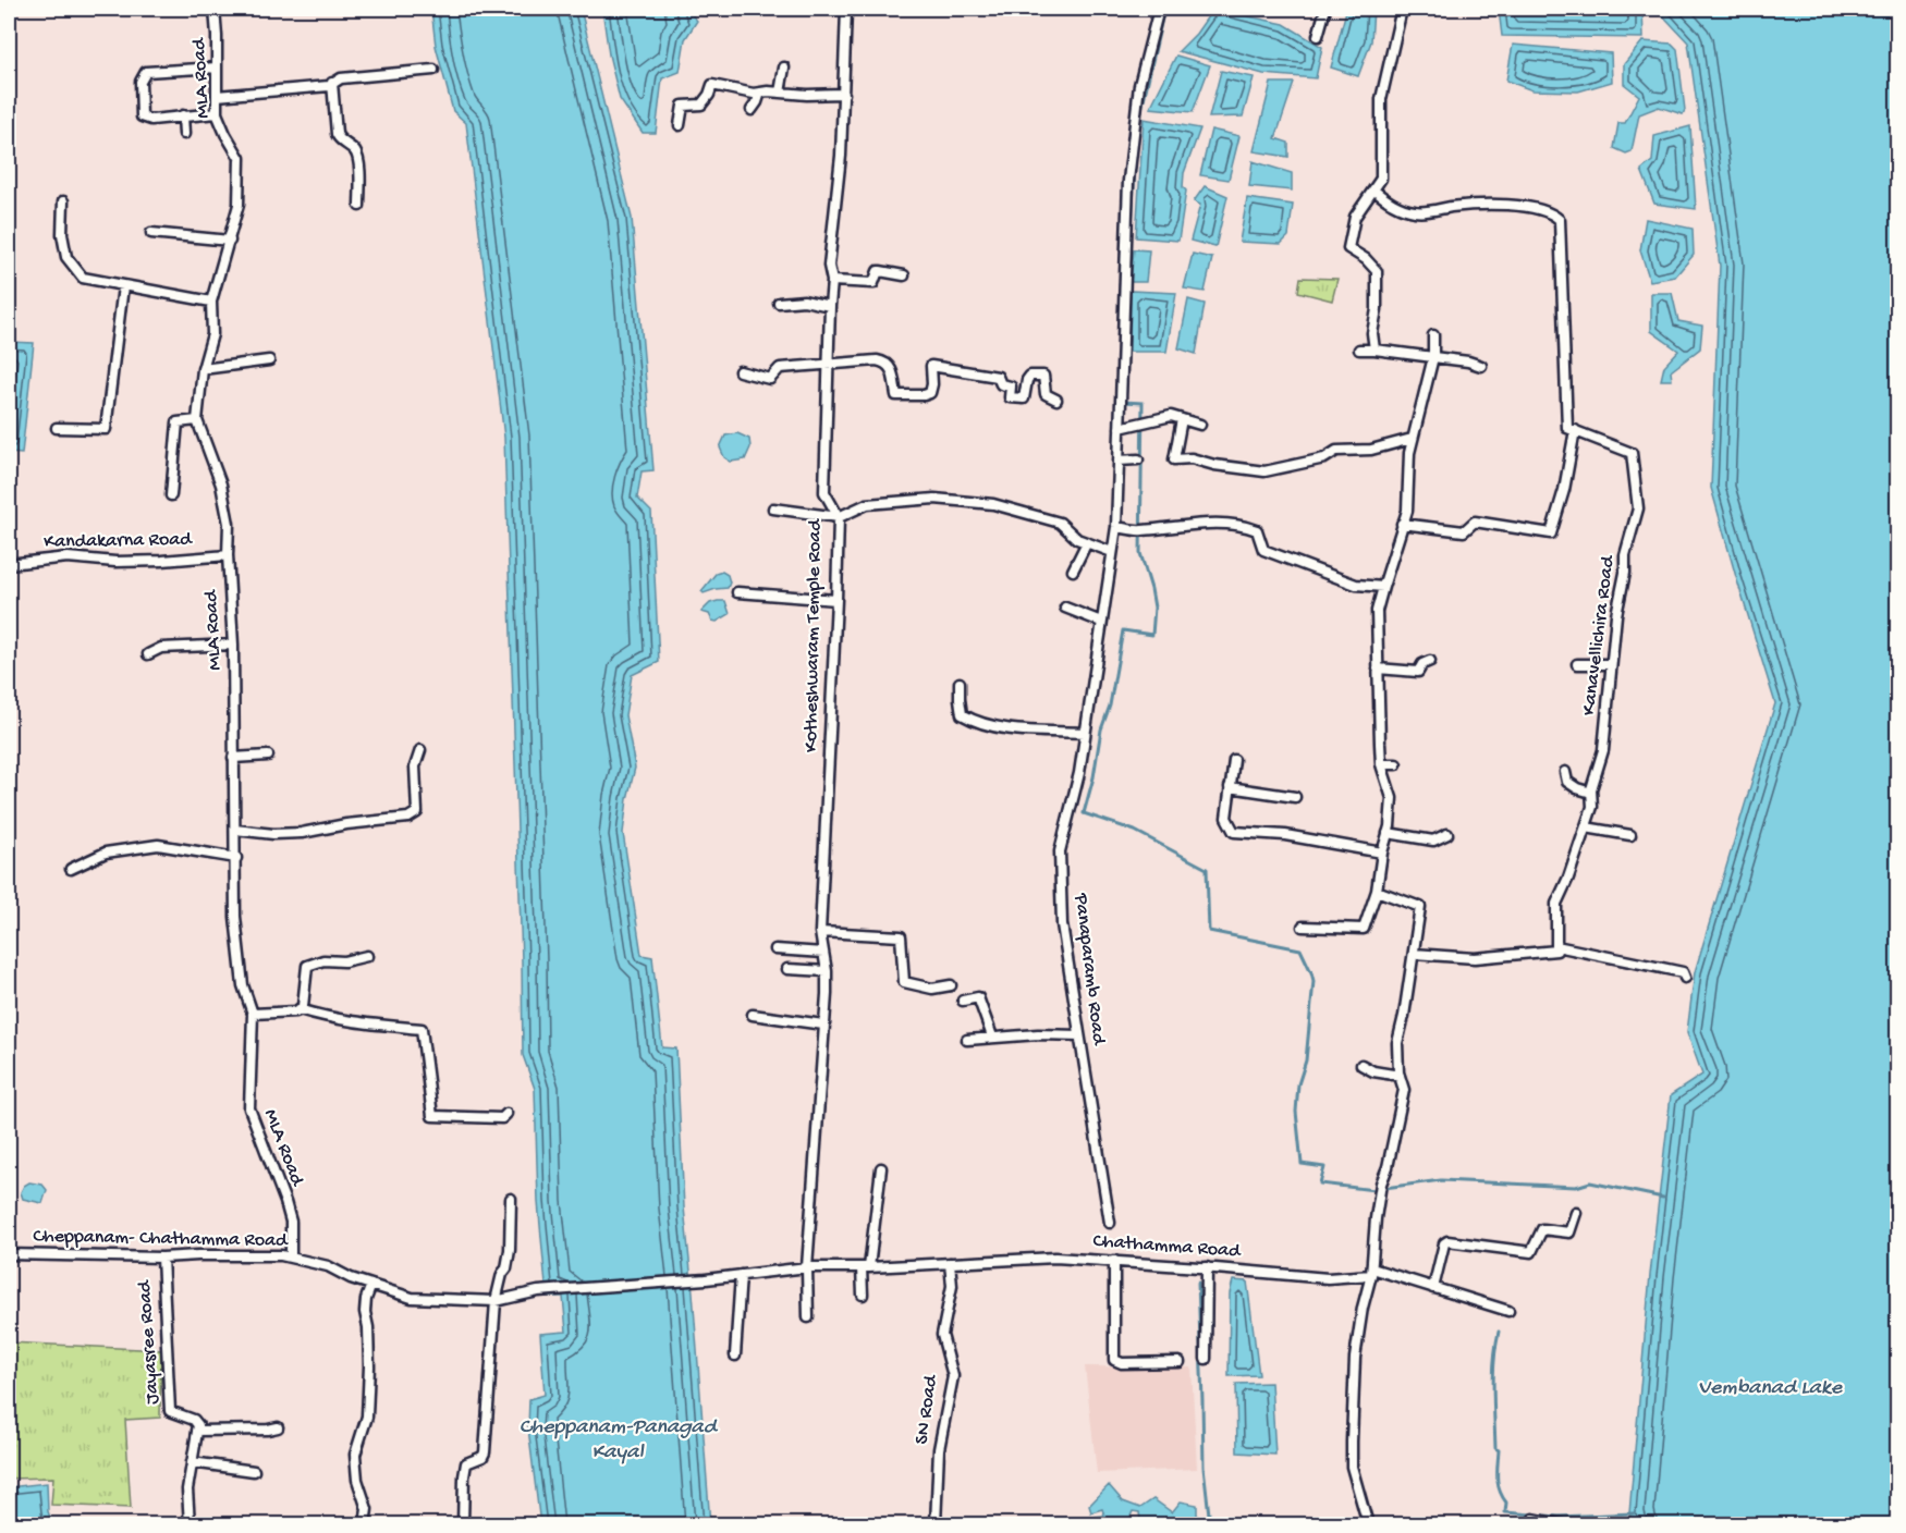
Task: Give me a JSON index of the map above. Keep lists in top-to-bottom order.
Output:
{
  "streets": {
    "street": [
      "MLA Road",
      "Kandakarna Road",
      "Kotheshwaram Temple Road",
      "Kanavellichira Road",
      "Panaparamb Road",
      "Cheppanam- Chathamma Road",
      "Chathamma Road",
      "Jayasree Road",
      "SN Road"
    ]
  },
  "crossings": [
    ["MLA Road", "Kandakarna Road"],
    ["MLA Road", "Cheppanam- Chathamma Road"],
    ["Kotheshwaram Temple Road", "Chathamma Road"],
    ["Cheppanam- Chathamma Road", "Chathamma Road"],
    ["Cheppanam- Chathamma Road", "Jayasree Road"],
    ["Chathamma Road", "SN Road"]
  ],
  "water": ["Vembanad Lake", "Cheppanam-Panagad Kayal"]
}
